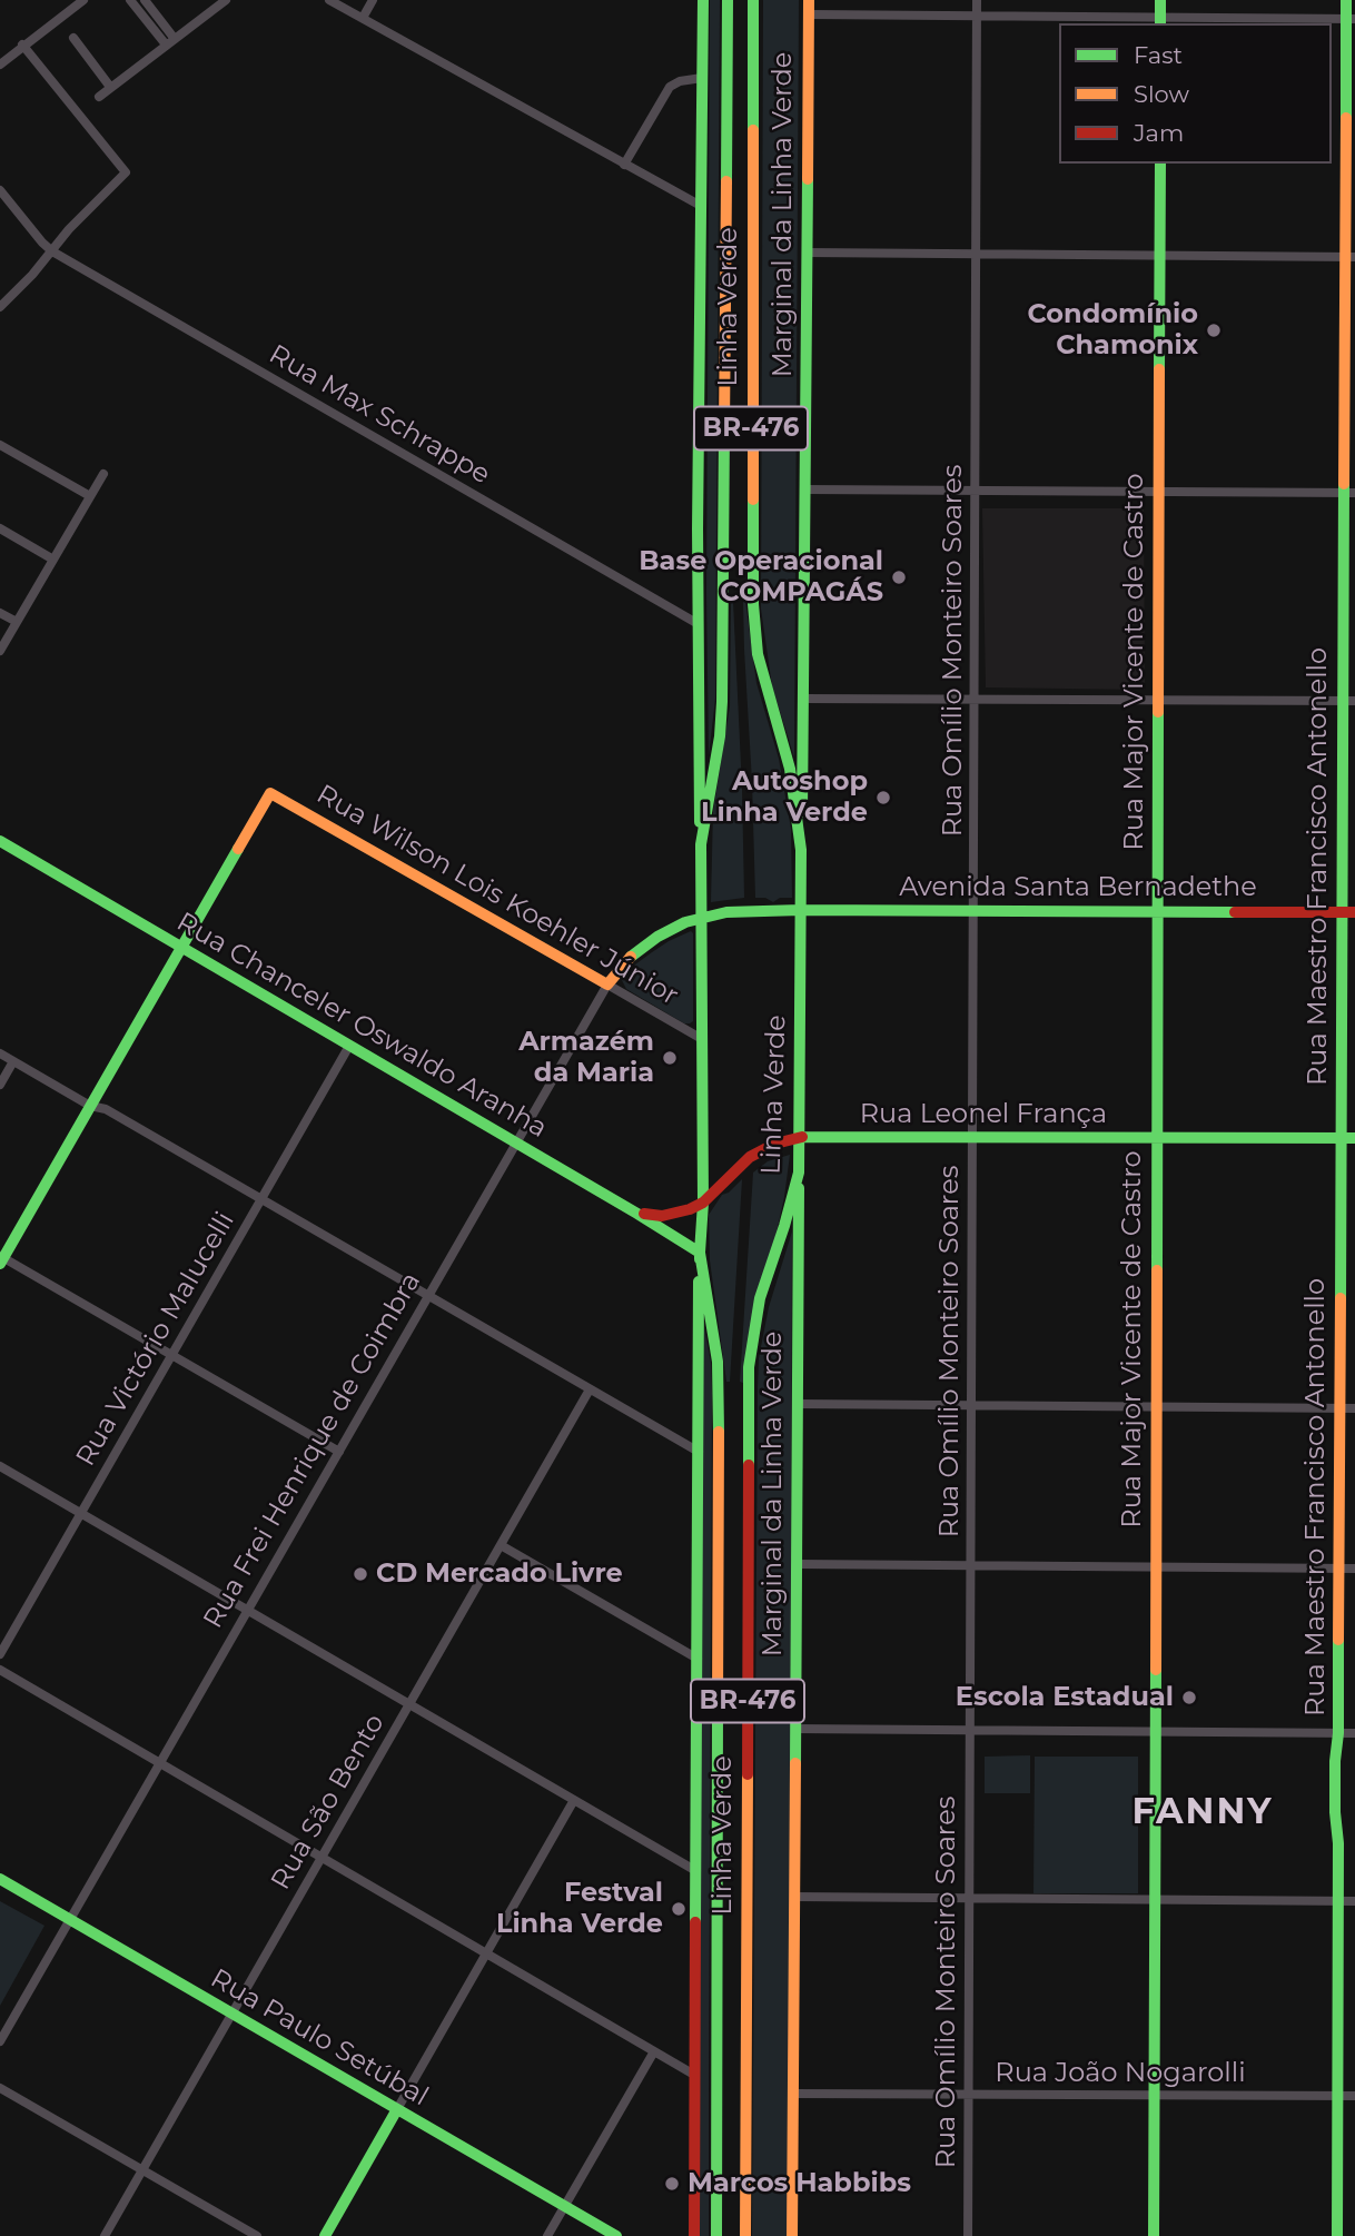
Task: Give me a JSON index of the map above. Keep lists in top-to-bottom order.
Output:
{
  "streets": {
    "main road": [
      "Marginal da Linha Verde",
      "Linha Verde",
      "BR-476",
      "Rua Major Vicente de Castro",
      "Rua Maestro Francisco Antonello",
      "Avenida Santa Bernadethe",
      "Rua Wilson Lois Koehler Júnior",
      "Rua Chanceler Oswaldo Aranha",
      "Rua Leonel França",
      "Rua Frei Henrique de Coimbra",
      "Rua Paulo Setúbal"
    ],
    "street": [
      "Rua Max Schrappe",
      "Rua Omílio Monteiro Soares",
      "Rua Victório Malucelli",
      "Rua São Bento",
      "Rua João Nogarolli"
    ]
  },
  "crossings": [
    ["Marginal da Linha Verde", "Linha Verde"],
    ["Marginal da Linha Verde", "Rua João Nogarolli"],
    ["Linha Verde", "Avenida Santa Bernadethe"],
    ["Linha Verde", "Rua Wilson Lois Koehler Júnior"],
    ["Linha Verde", "Rua Chanceler Oswaldo Aranha"],
    ["Linha Verde", "Rua Leonel França"],
    ["Linha Verde", "Rua Frei Henrique de Coimbra"],
    ["Rua Omílio Monteiro Soares", "Avenida Santa Bernadethe"],
    ["Rua Omílio Monteiro Soares", "Rua Leonel França"],
    ["Rua Omílio Monteiro Soares", "Rua João Nogarolli"],
    ["Rua Major Vicente de Castro", "Avenida Santa Bernadethe"],
    ["Rua Major Vicente de Castro", "Rua Leonel França"],
    ["Rua Major Vicente de Castro", "Rua João Nogarolli"],
    ["Rua Maestro Francisco Antonello", "Avenida Santa Bernadethe"],
    ["Rua Maestro Francisco Antonello", "Rua Leonel França"],
    ["Rua Maestro Francisco Antonello", "Rua João Nogarolli"],
    ["Avenida Santa Bernadethe", "Rua Frei Henrique de Coimbra"],
    ["Rua Wilson Lois Koehler Júnior", "Rua Chanceler Oswaldo Aranha"],
    ["Rua Wilson Lois Koehler Júnior", "Rua Frei Henrique de Coimbra"],
    ["Rua Chanceler Oswaldo Aranha", "Rua Leonel França"],
    ["Rua Chanceler Oswaldo Aranha", "Rua Victório Malucelli"],
    ["Rua Chanceler Oswaldo Aranha", "Rua Frei Henrique de Coimbra"],
    ["Rua Frei Henrique de Coimbra", "Rua Paulo Setúbal"],
    ["Rua São Bento", "Rua Paulo Setúbal"]
  ],
  "districts": ["FANNY"],
  "places": [
    "Condomínio Chamonix",
    "Base Operacional COMPAGÁS",
    "Autoshop Linha Verde",
    "Armazém da Maria",
    "CD Mercado Livre",
    "Escola Estadual",
    "Festval Linha Verde",
    "Marcos Habbibs"
  ],
  "legend": ["Fast", "Slow", "Jam"]
}
